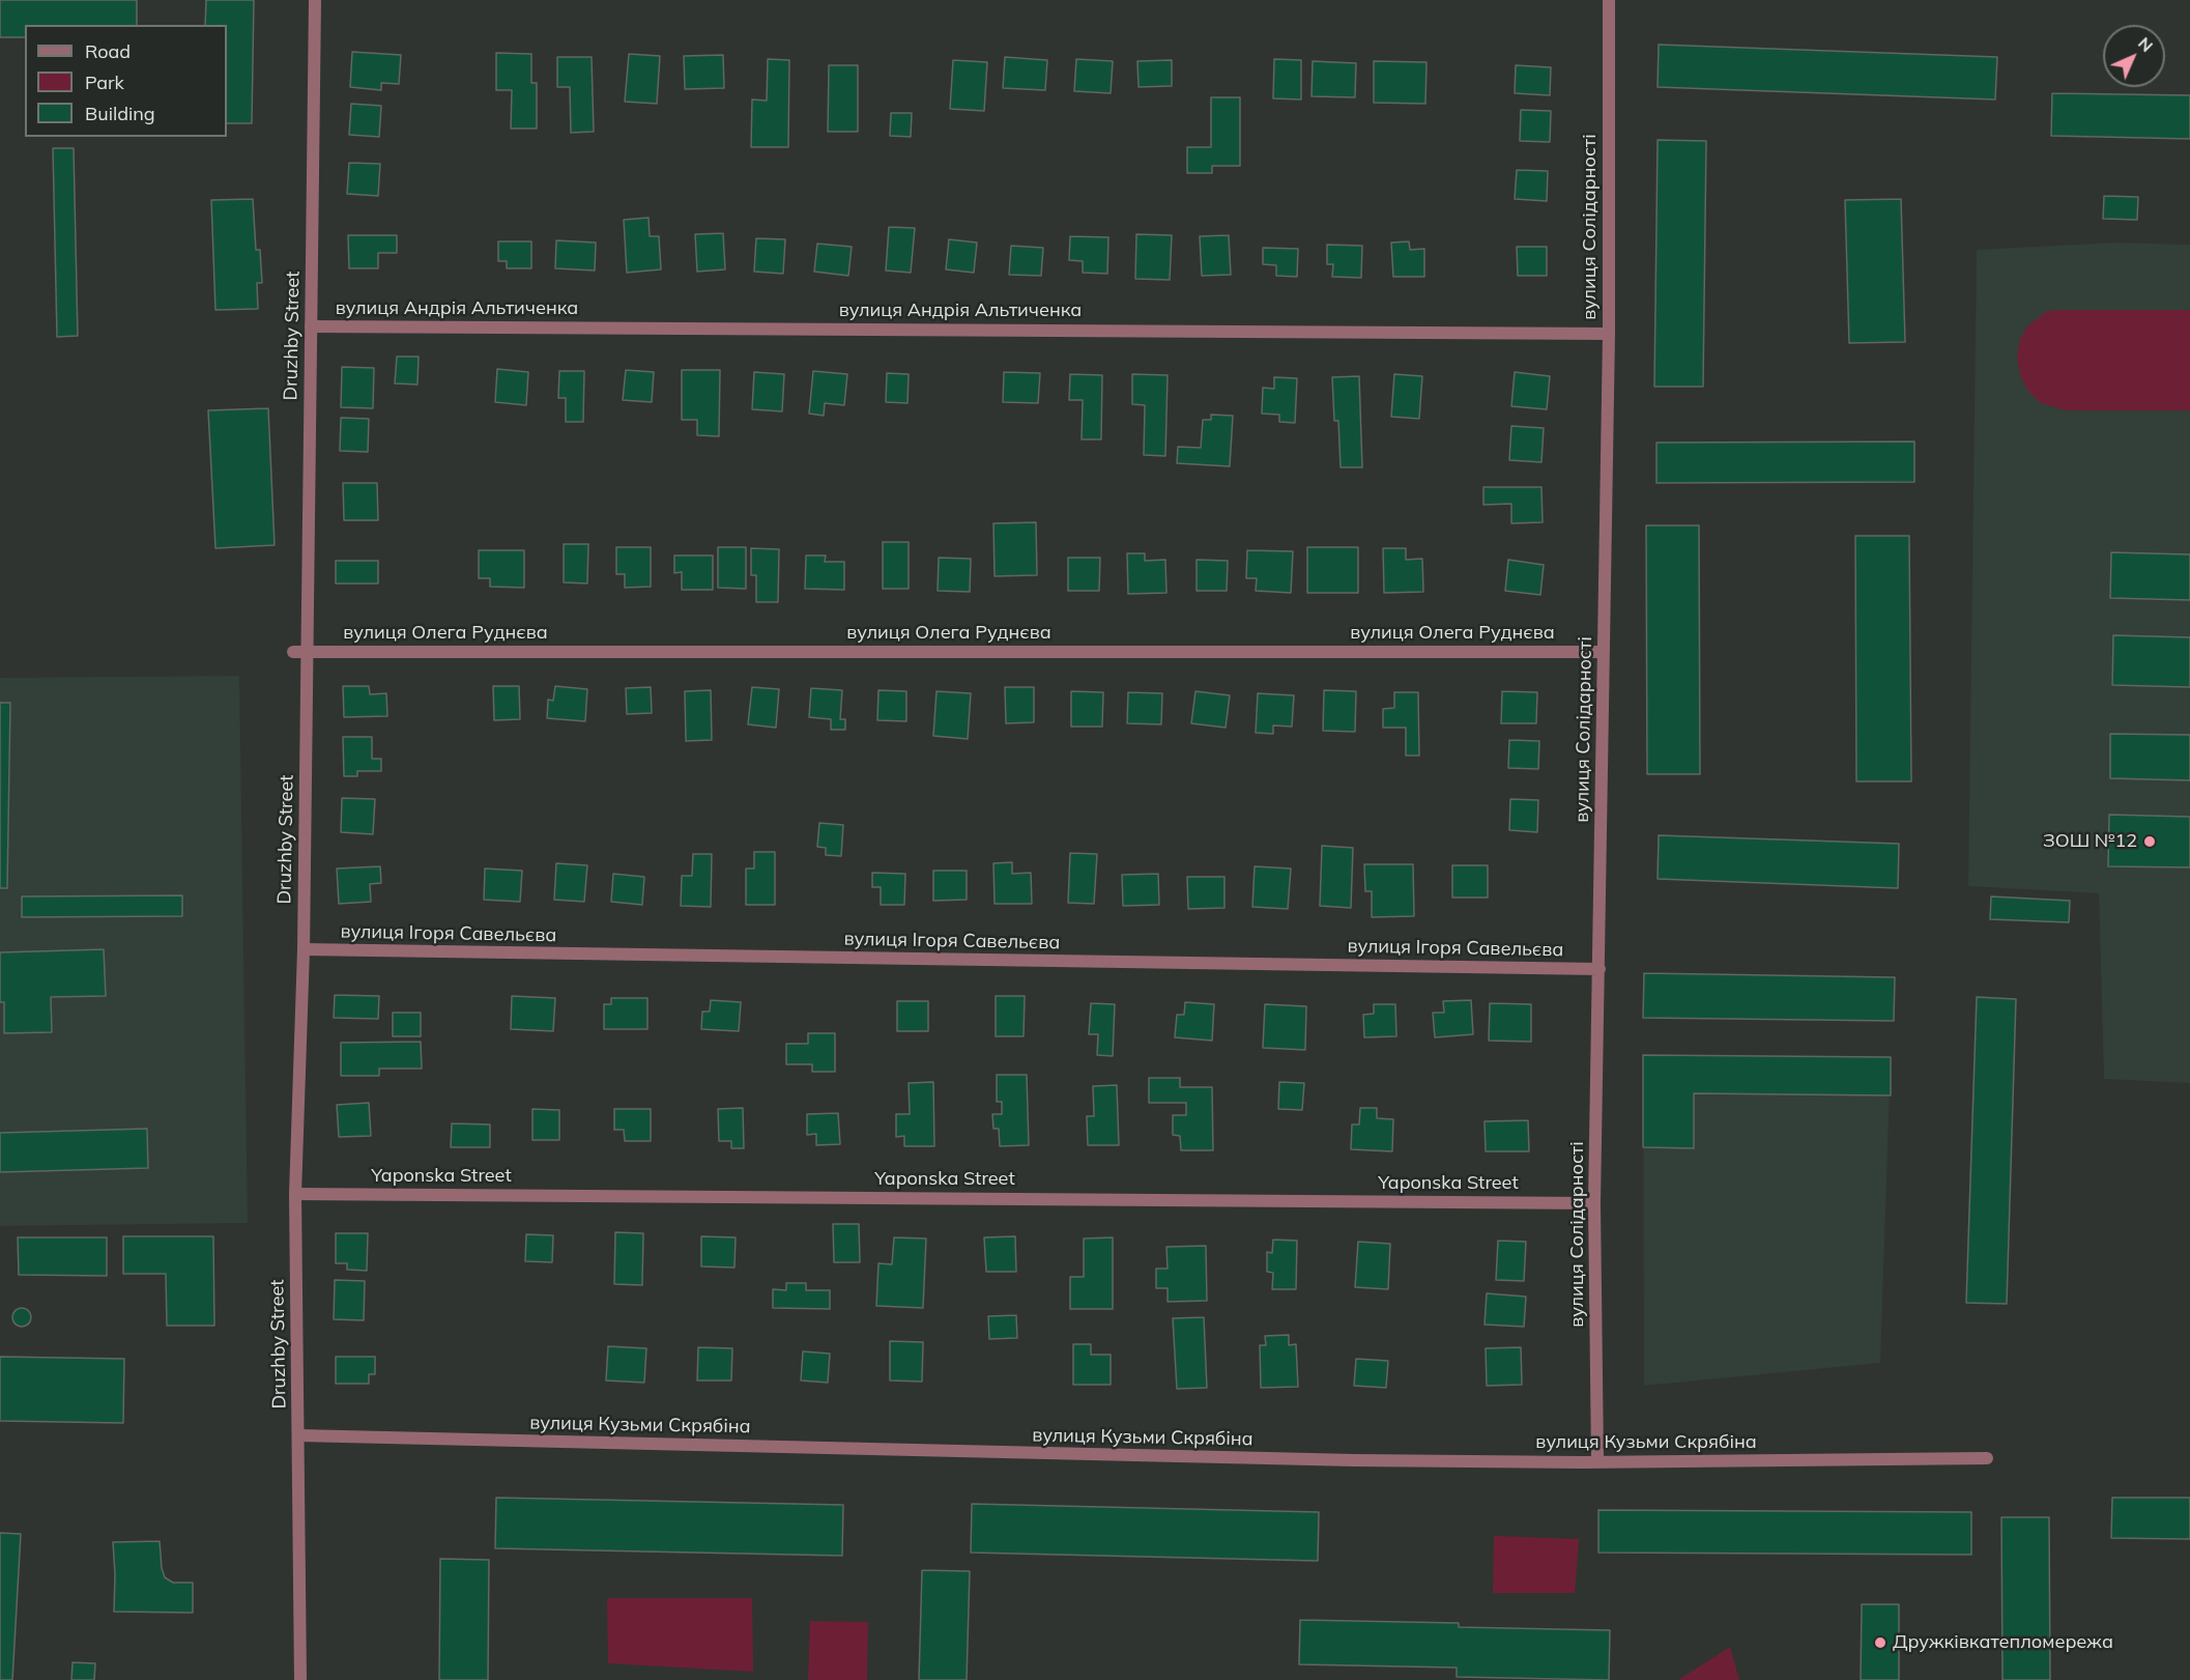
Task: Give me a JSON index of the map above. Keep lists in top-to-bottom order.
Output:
{
  "streets": {
    "street": [
      "вулиця Солідарності",
      "вулиця Андрія Альтиченка",
      "Druzhby Street",
      "вулиця Олега Руднєва",
      "вулиця Ігоря Савельєва",
      "Yaponska Street",
      "вулиця Кузьми Скрябіна"
    ]
  },
  "crossings": [
    ["вулиця Солідарності", "вулиця Андрія Альтиченка"],
    ["вулиця Солідарності", "вулиця Олега Руднєва"],
    ["вулиця Солідарності", "вулиця Ігоря Савельєва"],
    ["вулиця Солідарності", "Yaponska Street"],
    ["вулиця Андрія Альтиченка", "Druzhby Street"],
    ["Druzhby Street", "вулиця Олега Руднєва"],
    ["Druzhby Street", "вулиця Ігоря Савельєва"],
    ["Druzhby Street", "Yaponska Street"],
    ["Druzhby Street", "вулиця Кузьми Скрябіна"]
  ],
  "places": ["ЗОШ №12", "Дружківкатепломережа"],
  "legend": ["Road", "Park", "Building"],
  "north": "top right"
}
